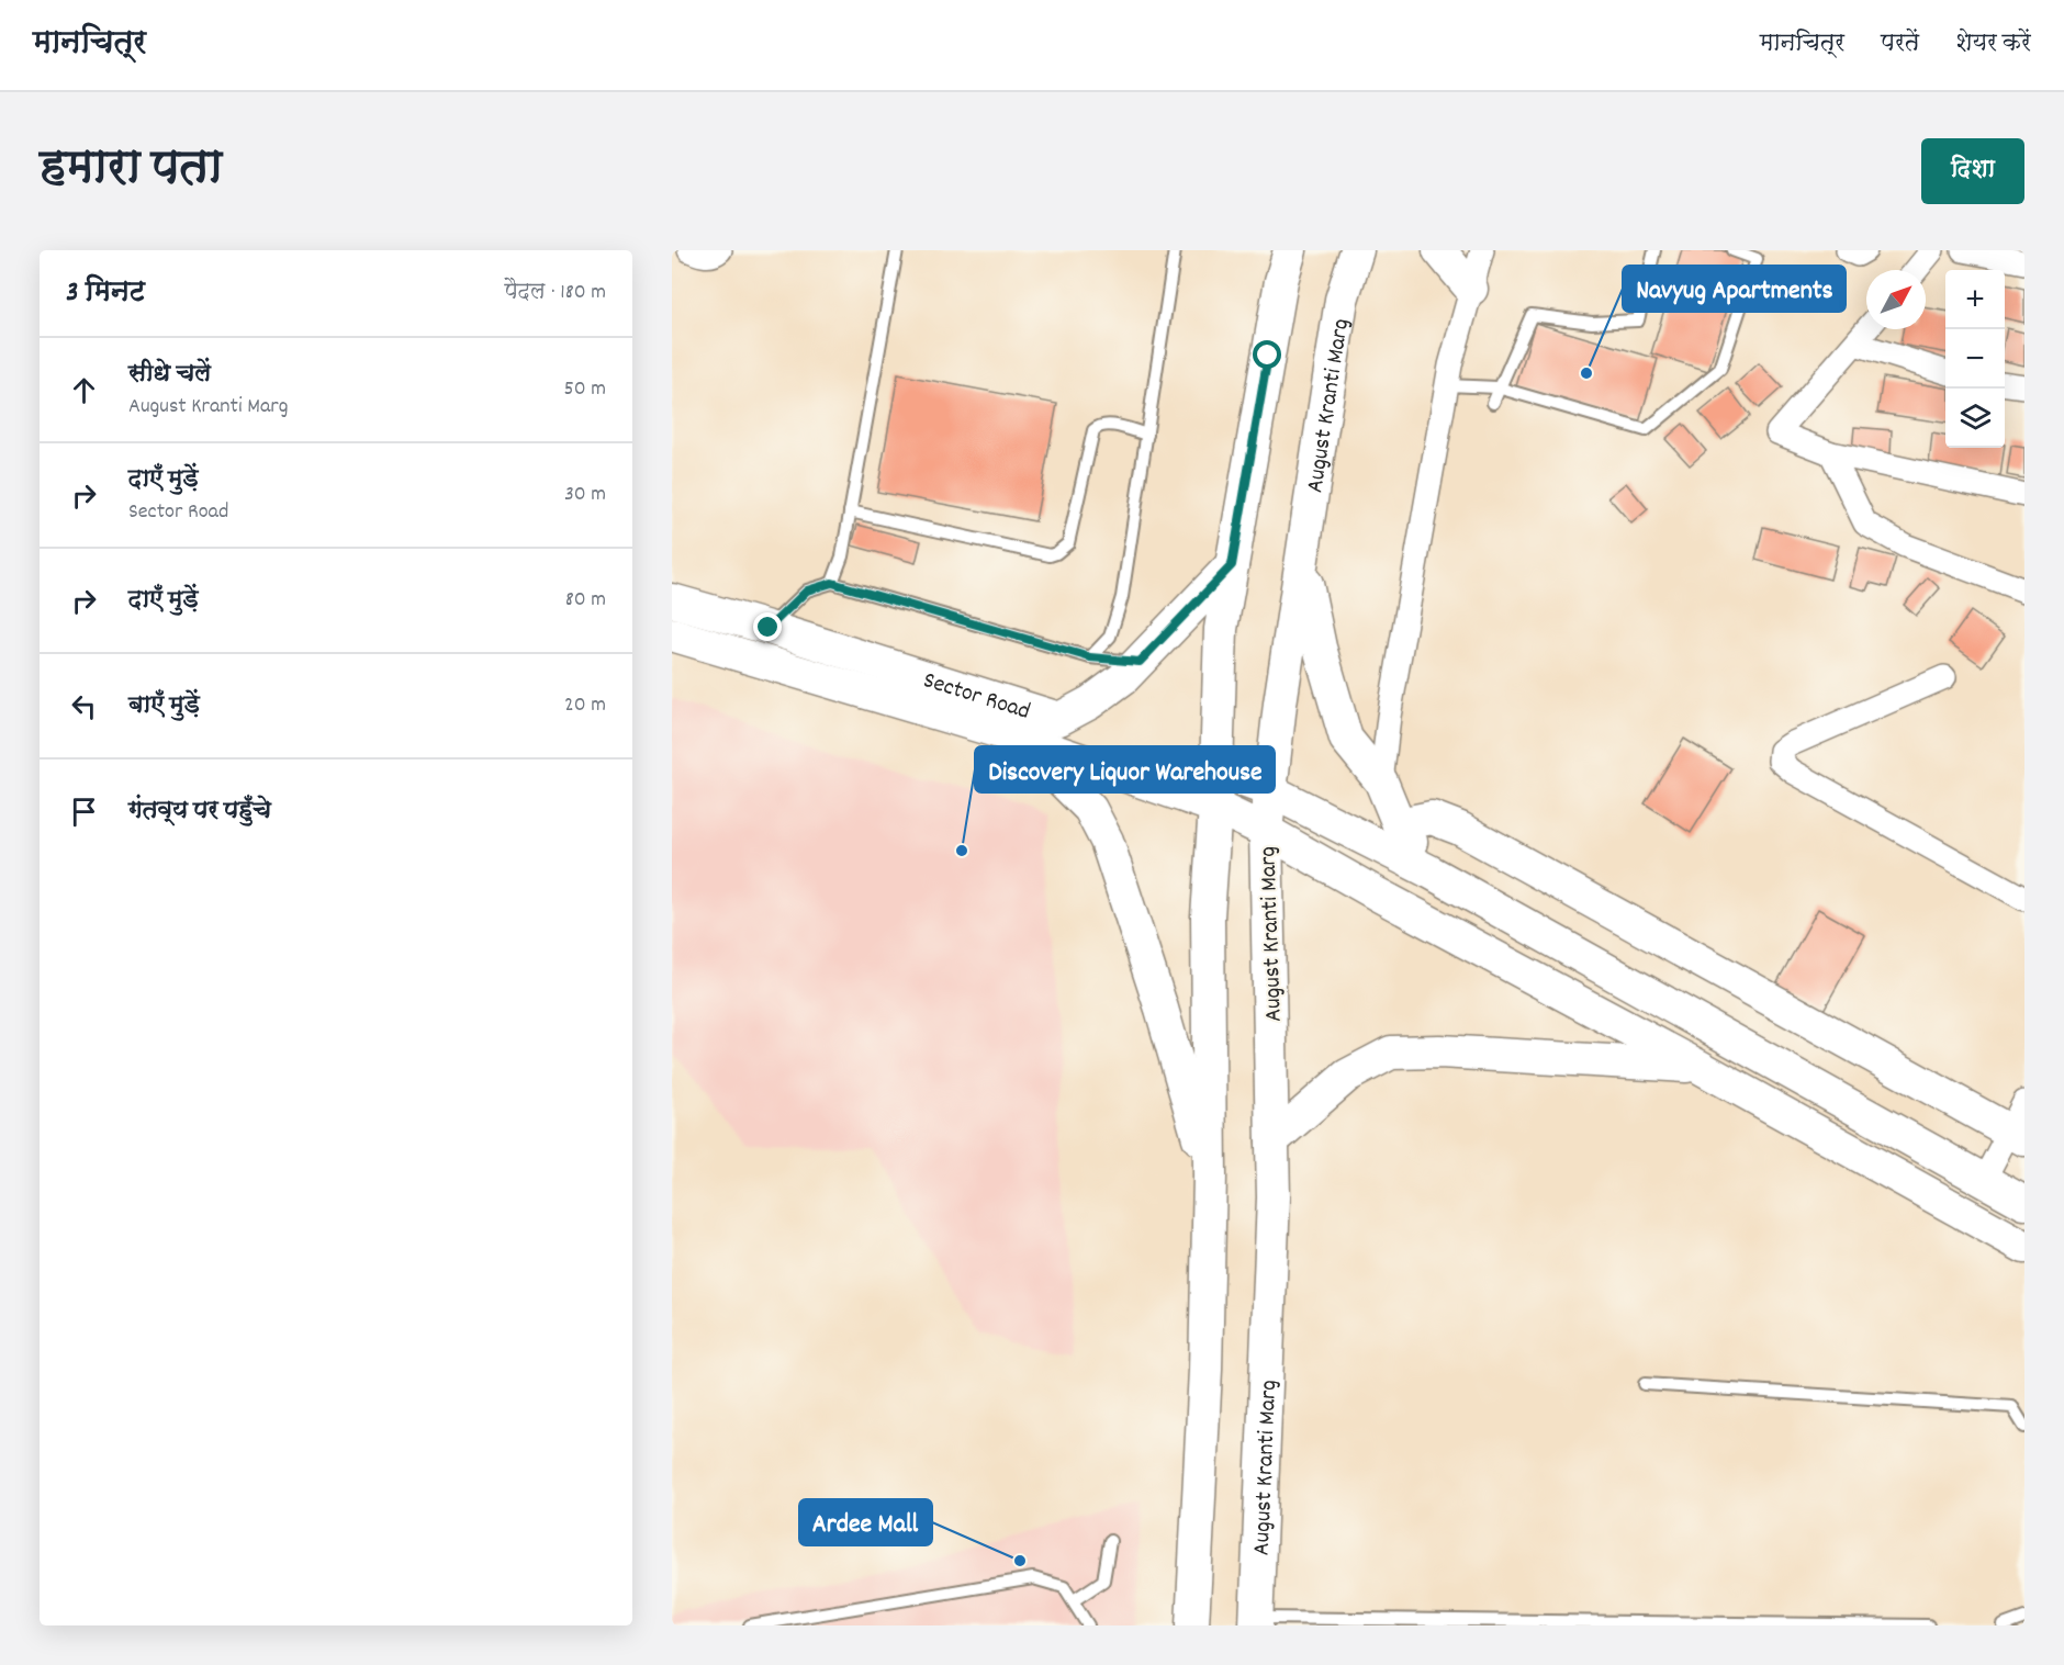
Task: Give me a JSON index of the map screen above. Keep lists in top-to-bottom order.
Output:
{
  "streets": {
    "main road": ["August Kranti Marg", "Sector Road"]
  },
  "crossings": [
    ["August Kranti Marg", "Sector Road"]
  ],
  "places": ["Navyug Apartments", "Discovery Liquor Warehouse", "Ardee Mall"],
  "north": "top right",
  "page": {
    "header": "मानचित्र",
    "nav": ["मानचित्र", "परतें", "शेयर करें"],
    "title": "हमारा पता",
    "buttons": "दिशा",
    "heading": ["3 मिनट", "पैदल · 180 m"],
    "map_buttons": ["+", "−"],
    "list": [
      ["सीधे चलें", "August Kranti Marg", "50 m"],
      ["दाएँ मुड़ें", "Sector Road", "30 m"],
      ["दाएँ मुड़ें", "80 m"],
      ["बाएँ मुड़ें", "20 m"],
      "गंतव्य पर पहुँचे"
    ]
  }
}
